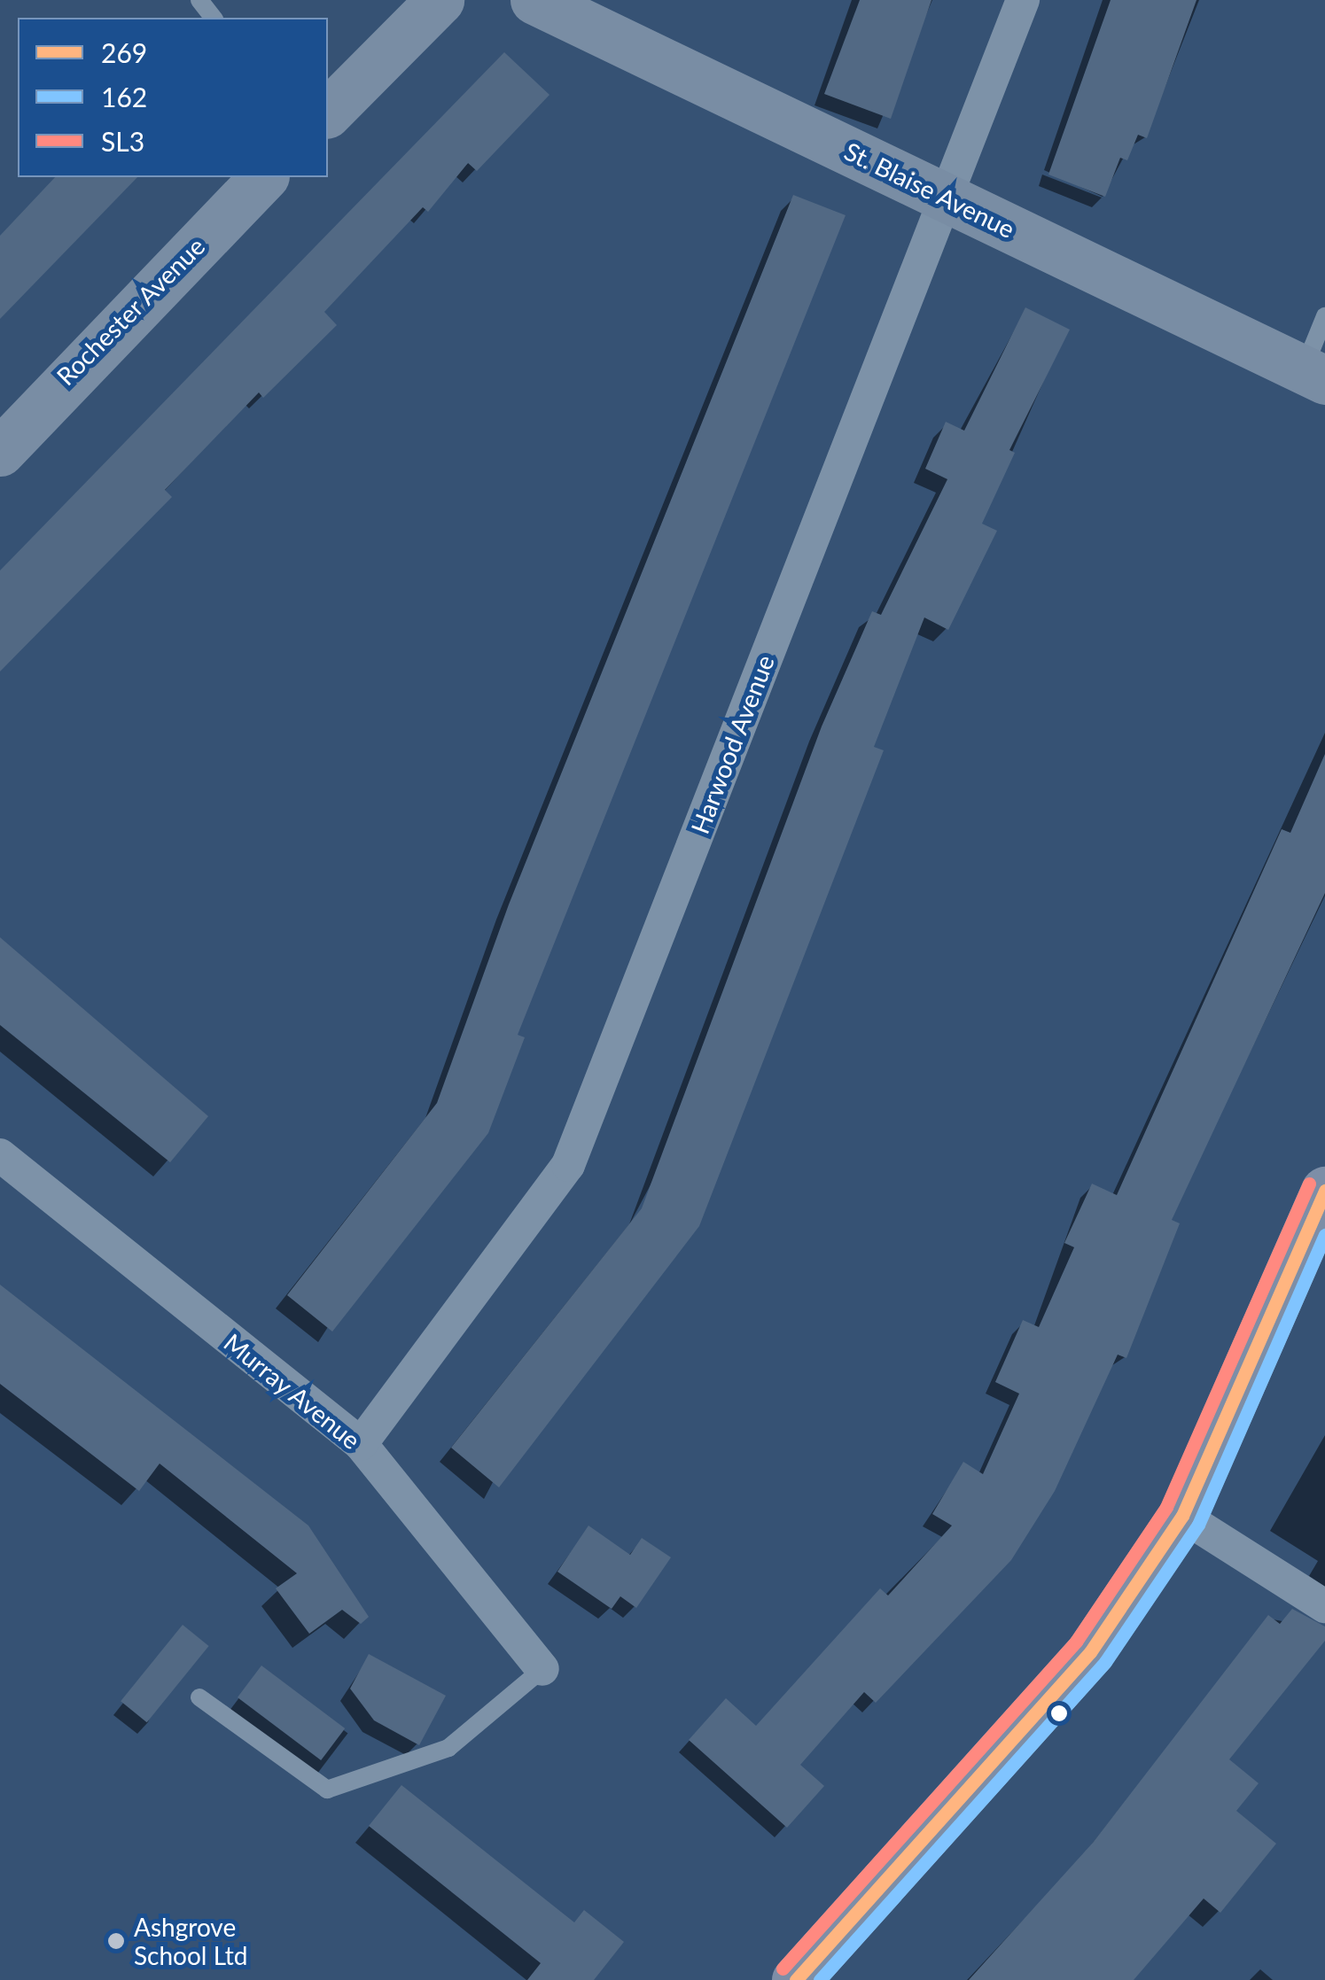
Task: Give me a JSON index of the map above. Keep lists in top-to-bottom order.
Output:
{
  "streets": {
    "street": [
      "St. Blaise Avenue",
      "Rochester Avenue",
      "Harwood Avenue",
      "Murray Avenue"
    ]
  },
  "crossings": [
    ["St. Blaise Avenue", "Harwood Avenue"],
    ["Harwood Avenue", "Murray Avenue"]
  ],
  "places": ["Ashgrove School Ltd"],
  "lines": ["transit line SL3", "transit line 269", "transit line 162"],
  "legend": ["269", "162", "SL3"]
}
